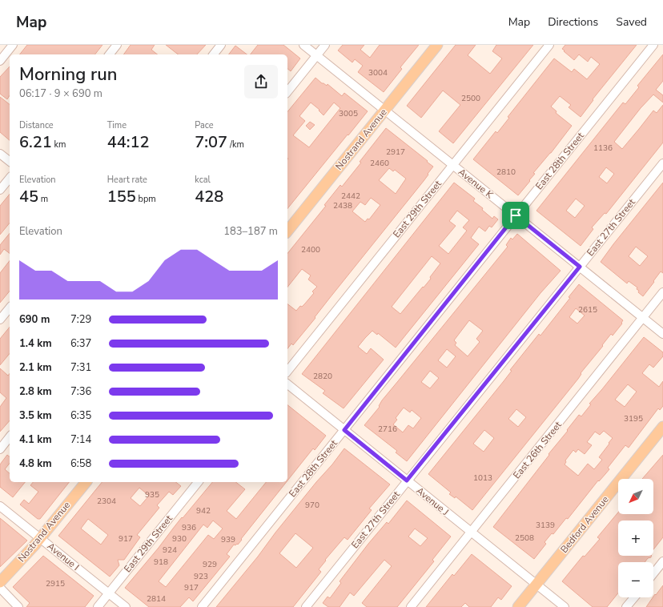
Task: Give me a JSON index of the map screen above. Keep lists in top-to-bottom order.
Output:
{
  "streets": {
    "main road": ["Nostrand Avenue", "Bedford Avenue"],
    "street": [
      "East 28th Street",
      "Avenue K",
      "East 29th Street",
      "East 27th Street",
      "East 26th Street",
      "Avenue J",
      "Avenue I"
    ]
  },
  "crossings": [
    ["Nostrand Avenue", "Avenue K"],
    ["Nostrand Avenue", "Avenue I"],
    ["East 28th Street", "Avenue K"],
    ["East 28th Street", "Avenue J"],
    ["Avenue K", "East 29th Street"],
    ["Avenue K", "East 27th Street"],
    ["Avenue K", "East 26th Street"],
    ["East 29th Street", "Avenue I"],
    ["East 27th Street", "Avenue J"],
    ["East 26th Street", "Avenue J"],
    ["Avenue J", "Bedford Avenue"]
  ],
  "house_numbers": [
    "3004",
    "2500",
    "3005",
    "1136",
    "2917",
    "2460",
    "2810",
    "2442",
    "2438",
    "2400",
    "2615",
    "2820",
    "3195",
    "2716",
    "1013",
    "935",
    "2304",
    "970",
    "942",
    "3139",
    "936",
    "2508",
    "917",
    "930",
    "939",
    "924",
    "918",
    "929",
    "923",
    "2915",
    "917",
    "2814"
  ],
  "north": "bottom left",
  "page": {
    "header": "Map",
    "nav": ["Map", "Directions", "Saved"],
    "heading": ["Morning run", "06:17 · 9 × 690 m"],
    "stats": [
      ["Distance", "6.21 km"],
      ["Time", "44:12"],
      ["Pace", "7:07 /km"],
      ["Elevation", "45 m"],
      ["Heart rate", "155 bpm"],
      ["kcal", "428"]
    ],
    "chart": ["Elevation", "183–187 m"],
    "list": [
      {
        "name": "690 m",
        "note": "7:29"
      },
      {
        "name": "1.4 km",
        "note": "6:37"
      },
      {
        "name": "2.1 km",
        "note": "7:31"
      },
      {
        "name": "2.8 km",
        "note": "7:36"
      },
      {
        "name": "3.5 km",
        "note": "6:35"
      },
      {
        "name": "4.1 km",
        "note": "7:14"
      },
      {
        "name": "4.8 km",
        "note": "6:58"
      }
    ],
    "map_buttons": ["+", "−"]
  }
}
